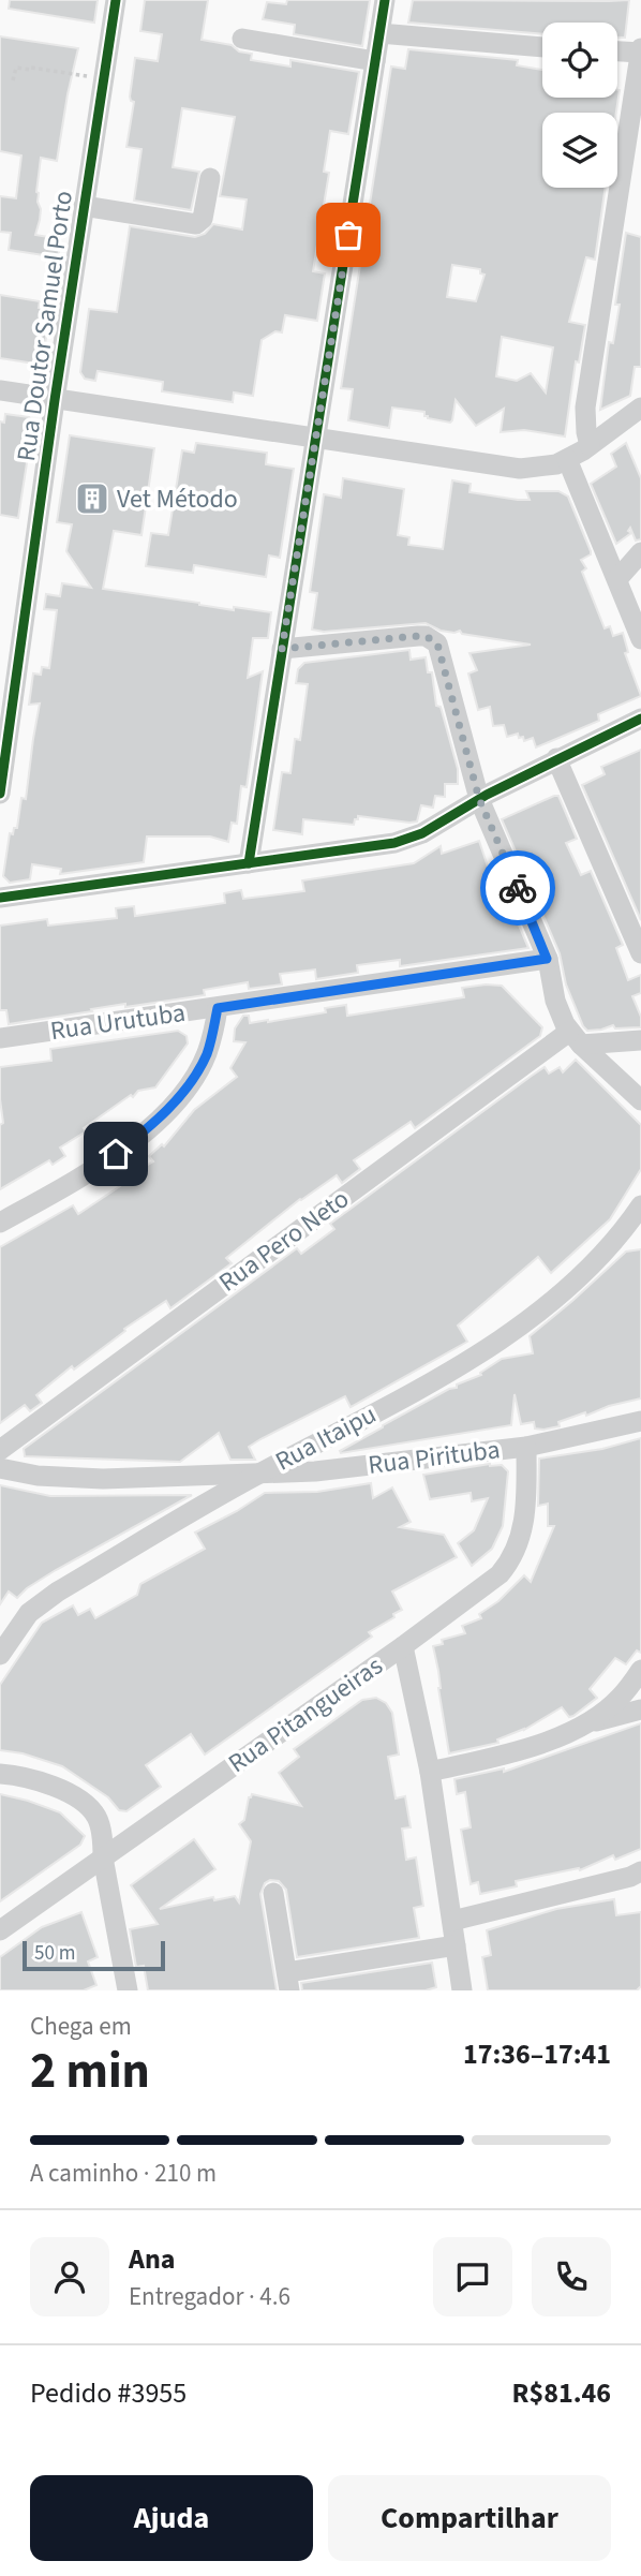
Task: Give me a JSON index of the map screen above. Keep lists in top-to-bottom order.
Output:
{
  "streets": {
    "street": [
      "Rua Doutor Samuel Porto",
      "Rua Urutuba",
      "Rua Pero Neto",
      "Rua Itaipu",
      "Rua Pirituba",
      "Rua Pitangueiras"
    ]
  },
  "crossings": [
    ["Rua Itaipu", "Rua Pirituba"],
    ["Rua Pirituba", "Rua Pitangueiras"]
  ],
  "places": {
    "building": ["Vet Método"]
  },
  "scale_bar": "50 m",
  "page": {
    "scale": "50 m",
    "heading": ["2 min", "Chega em", "17:36–17:41"],
    "panel": [
      "Ana",
      "Entregador · 4.6",
      "Pedido #3955",
      "R$81.46"
    ],
    "bar": "A caminho · 210 m",
    "buttons": ["Ajuda", "Compartilhar"]
  }
}
